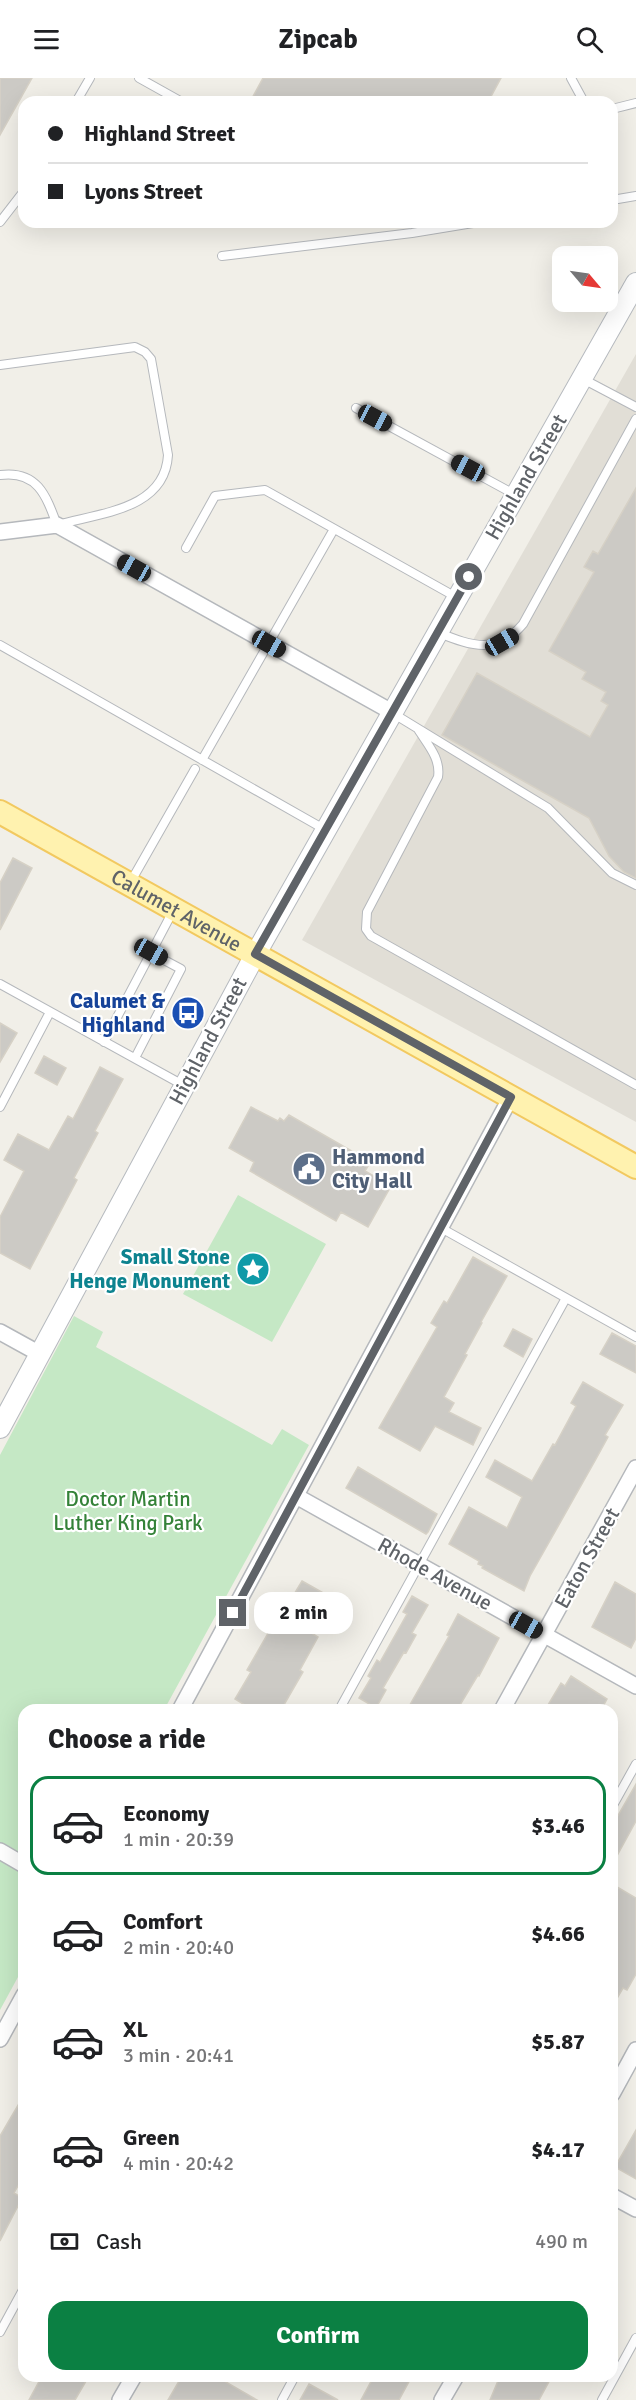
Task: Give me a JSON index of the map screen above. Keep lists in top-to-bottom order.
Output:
{
  "streets": {
    "main road": ["Calumet Avenue"],
    "street": ["Highland Street", "Eaton Street", "Rhode Avenue"]
  },
  "crossings": [
    ["Highland Street", "Calumet Avenue"],
    ["Eaton Street", "Rhode Avenue"]
  ],
  "parks": ["Doctor Martin Luther King Park"],
  "places": {
    "bus stop": ["Calumet & Highland"],
    "public building": ["Hammond City Hall"],
    "place": ["Small Stone Henge Monument"]
  },
  "north": "bottom right",
  "page": {
    "header": "Zipcab",
    "banner": ["Highland Street", "Lyons Street"],
    "bubble": "2 min",
    "heading": "Choose a ride",
    "list": [
      {
        "name": "Economy",
        "note": "1 min · 20:39",
        "value": "$3.46"
      },
      {
        "name": "Comfort",
        "note": "2 min · 20:40",
        "value": "$4.66"
      },
      {
        "name": "XL",
        "note": "3 min · 20:41",
        "value": "$5.87"
      },
      {
        "name": "Green",
        "note": "4 min · 20:42",
        "value": "$4.17"
      }
    ],
    "pay": ["Cash", "490 m"],
    "buttons": "Confirm"
  }
}
